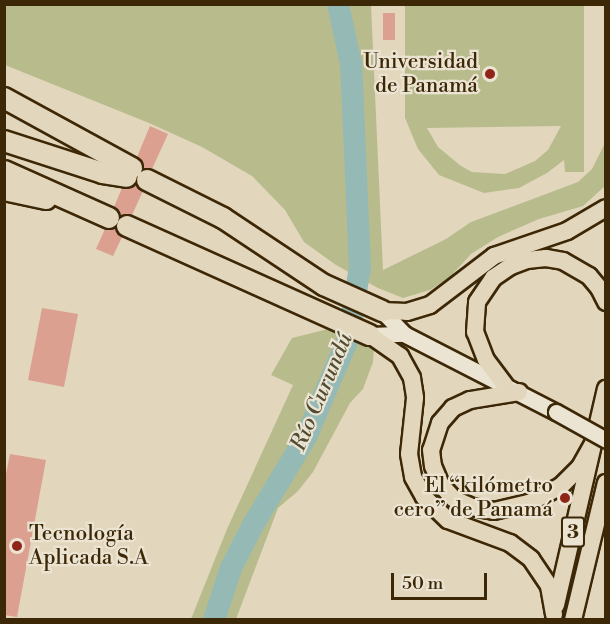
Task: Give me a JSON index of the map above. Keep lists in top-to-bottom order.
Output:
{
  "streets": {
    "main road": ["3"]
  },
  "water": ["Río Curundú"],
  "places": ["Universidad de Panamá", "El “kilómetro cero” de Panamá", "Tecnología Aplicada S.A"],
  "scale_bar": "50 m"
}
